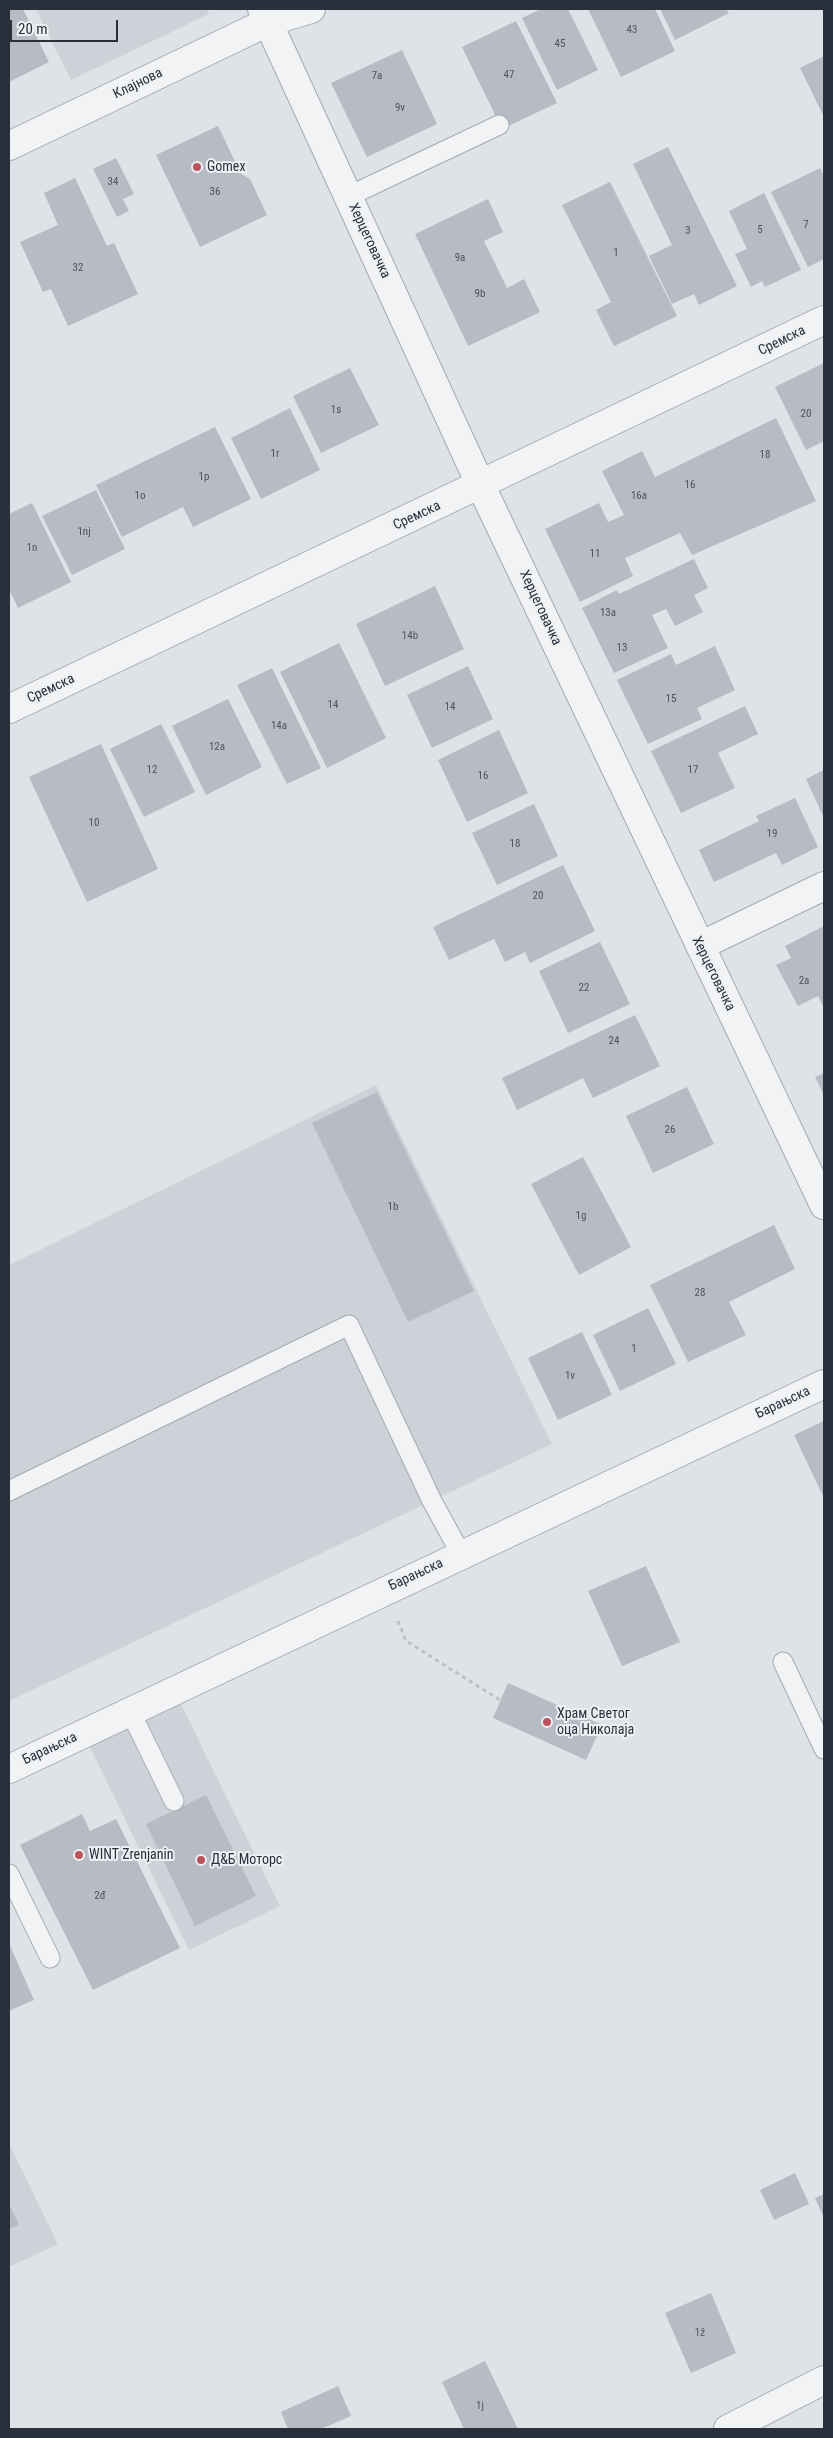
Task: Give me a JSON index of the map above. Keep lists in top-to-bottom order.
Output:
{
  "streets": {
    "street": [
      "Клајнова",
      "Херцеговачка",
      "Сремска",
      "Барањска"
    ]
  },
  "crossings": [
    ["Клајнова", "Херцеговачка"],
    ["Херцеговачка", "Сремска"]
  ],
  "places": [
    "Gomex",
    "Храм Светог оца Николаја",
    "WINT Zrenjanin",
    "Д&Б Моторс"
  ],
  "house_numbers": [
    "43",
    "45",
    "47",
    "7a",
    "9v",
    "34",
    "36",
    "7",
    "5",
    "3",
    "1",
    "9a",
    "32",
    "9b",
    "1s",
    "20",
    "1r",
    "18",
    "1p",
    "16",
    "1o",
    "16a",
    "1nj",
    "1n",
    "11",
    "13a",
    "14b",
    "13",
    "15",
    "14",
    "14",
    "14a",
    "12a",
    "12",
    "17",
    "16",
    "10",
    "19",
    "18",
    "20",
    "2a",
    "22",
    "24",
    "26",
    "1b",
    "1g",
    "28",
    "1",
    "1v",
    "2đ",
    "1ž",
    "1j"
  ],
  "scale_bar": "20 m"
}
